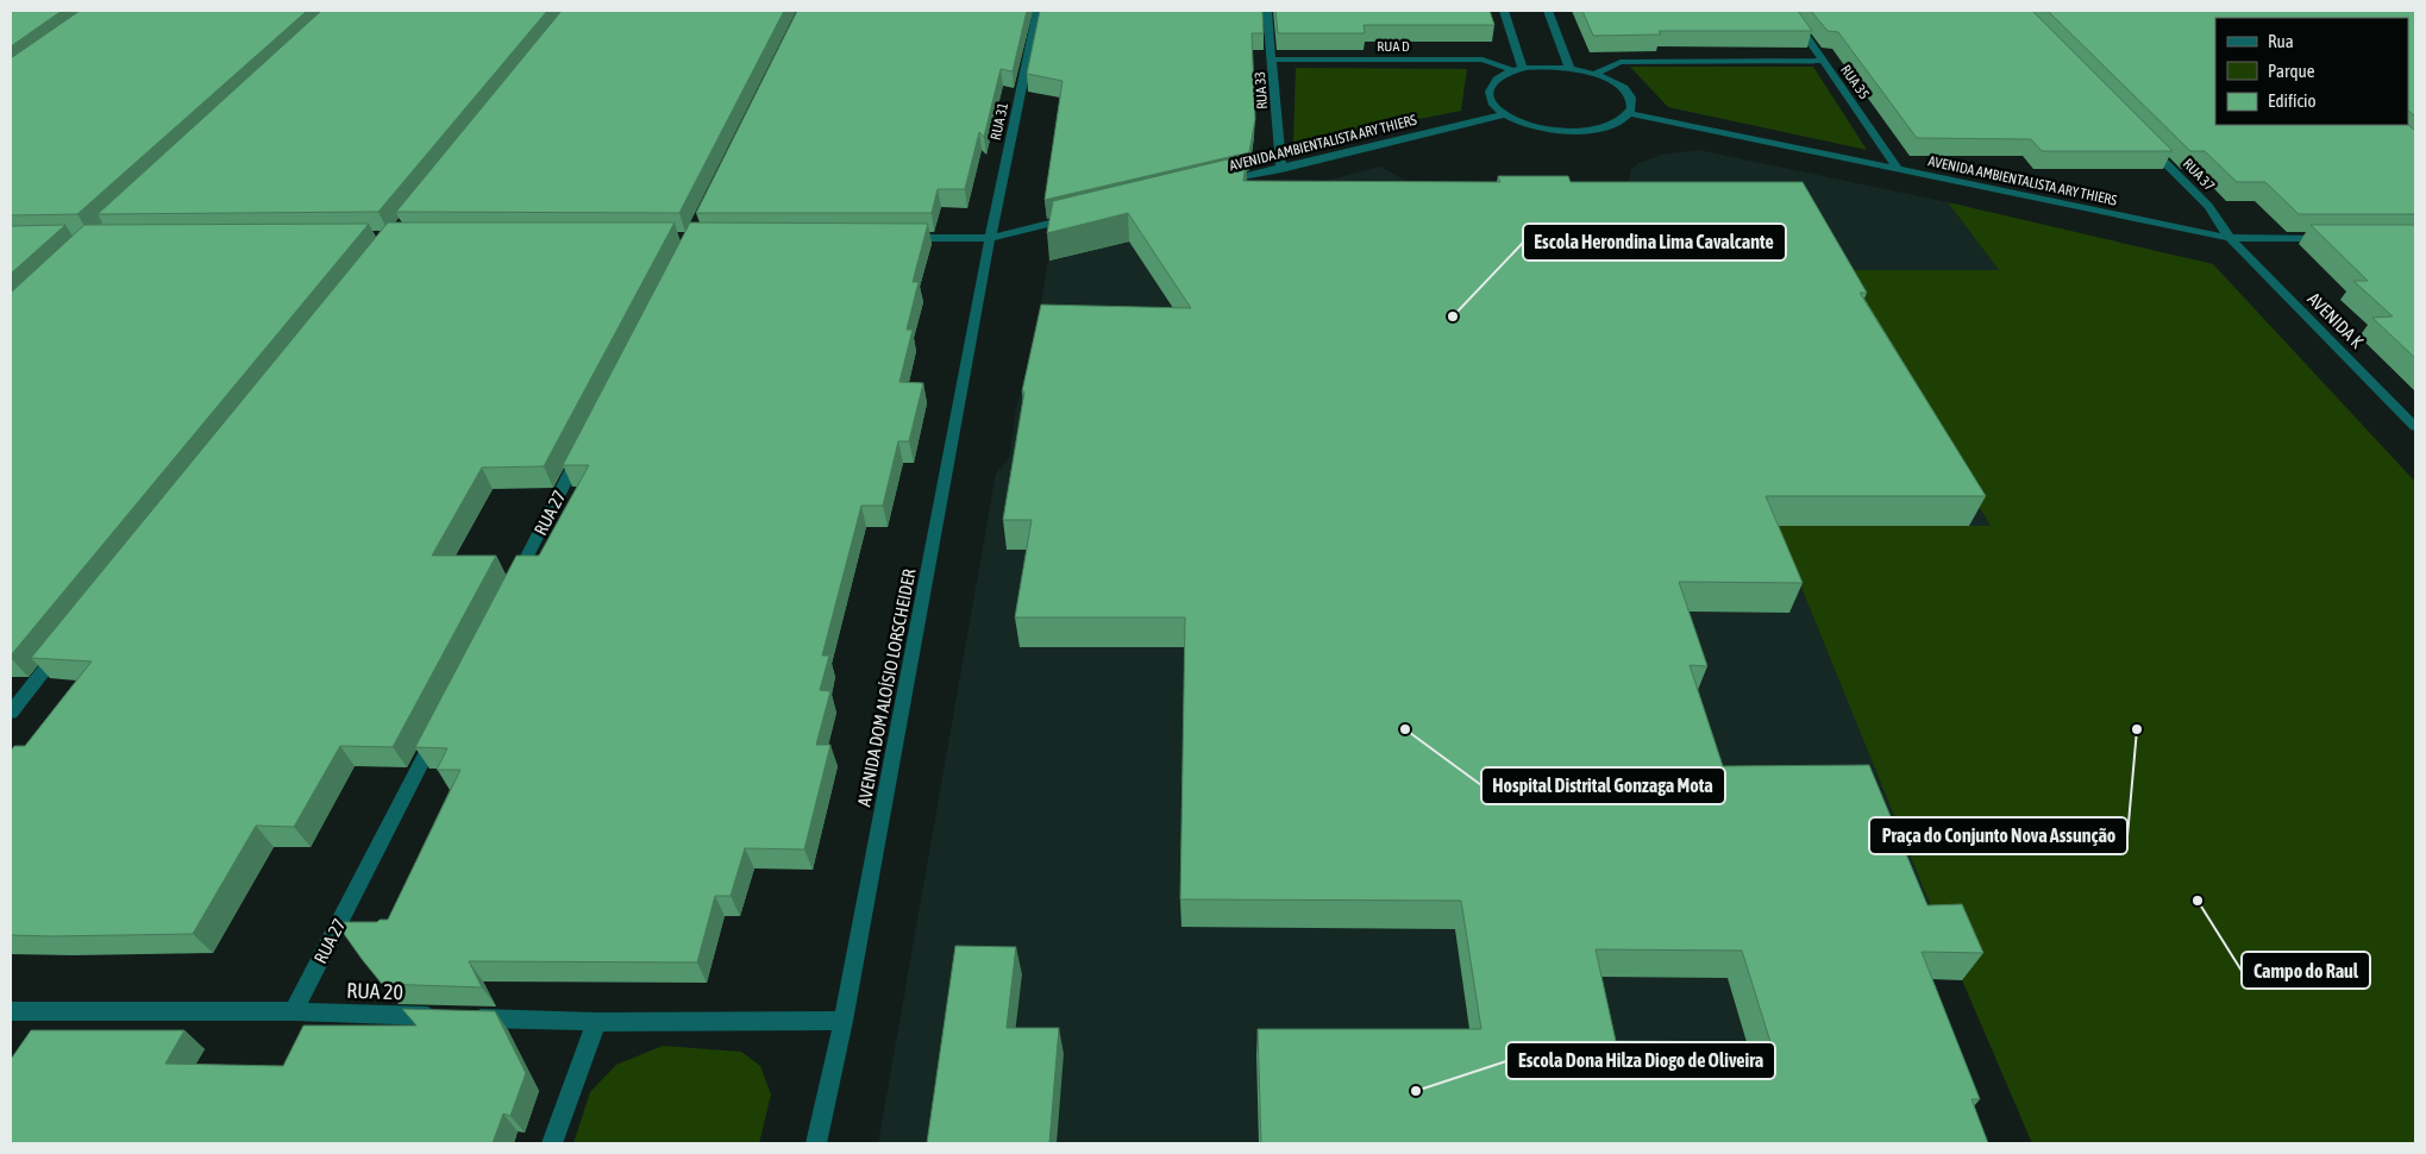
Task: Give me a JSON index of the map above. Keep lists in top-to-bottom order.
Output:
{
  "streets": {
    "street": [
      "RUA D",
      "RUA 35",
      "RUA 33",
      "RUA 31",
      "AVENIDA AMBIENTALISTA ARY THIERS",
      "RUA 37",
      "AVENIDA K",
      "RUA 27",
      "AVENIDA DOM ALOÍSIO LORSCHEIDER",
      "RUA 20"
    ]
  },
  "crossings": [
    ["RUA D", "RUA 33"],
    ["RUA 35", "AVENIDA AMBIENTALISTA ARY THIERS"],
    ["RUA 33", "AVENIDA AMBIENTALISTA ARY THIERS"],
    ["RUA 31", "AVENIDA DOM ALOÍSIO LORSCHEIDER"],
    ["AVENIDA AMBIENTALISTA ARY THIERS", "RUA 37"],
    ["AVENIDA AMBIENTALISTA ARY THIERS", "AVENIDA K"],
    ["RUA 37", "AVENIDA K"],
    ["RUA 27", "RUA 20"],
    ["AVENIDA DOM ALOÍSIO LORSCHEIDER", "RUA 20"]
  ],
  "places": [
    "Escola Herondina Lima Cavalcante",
    "Hospital Distrital Gonzaga Mota",
    "Praça do Conjunto Nova Assunção",
    "Campo do Raul",
    "Escola Dona Hilza Diogo de Oliveira"
  ],
  "legend": ["Rua", "Parque", "Edifício"]
}
